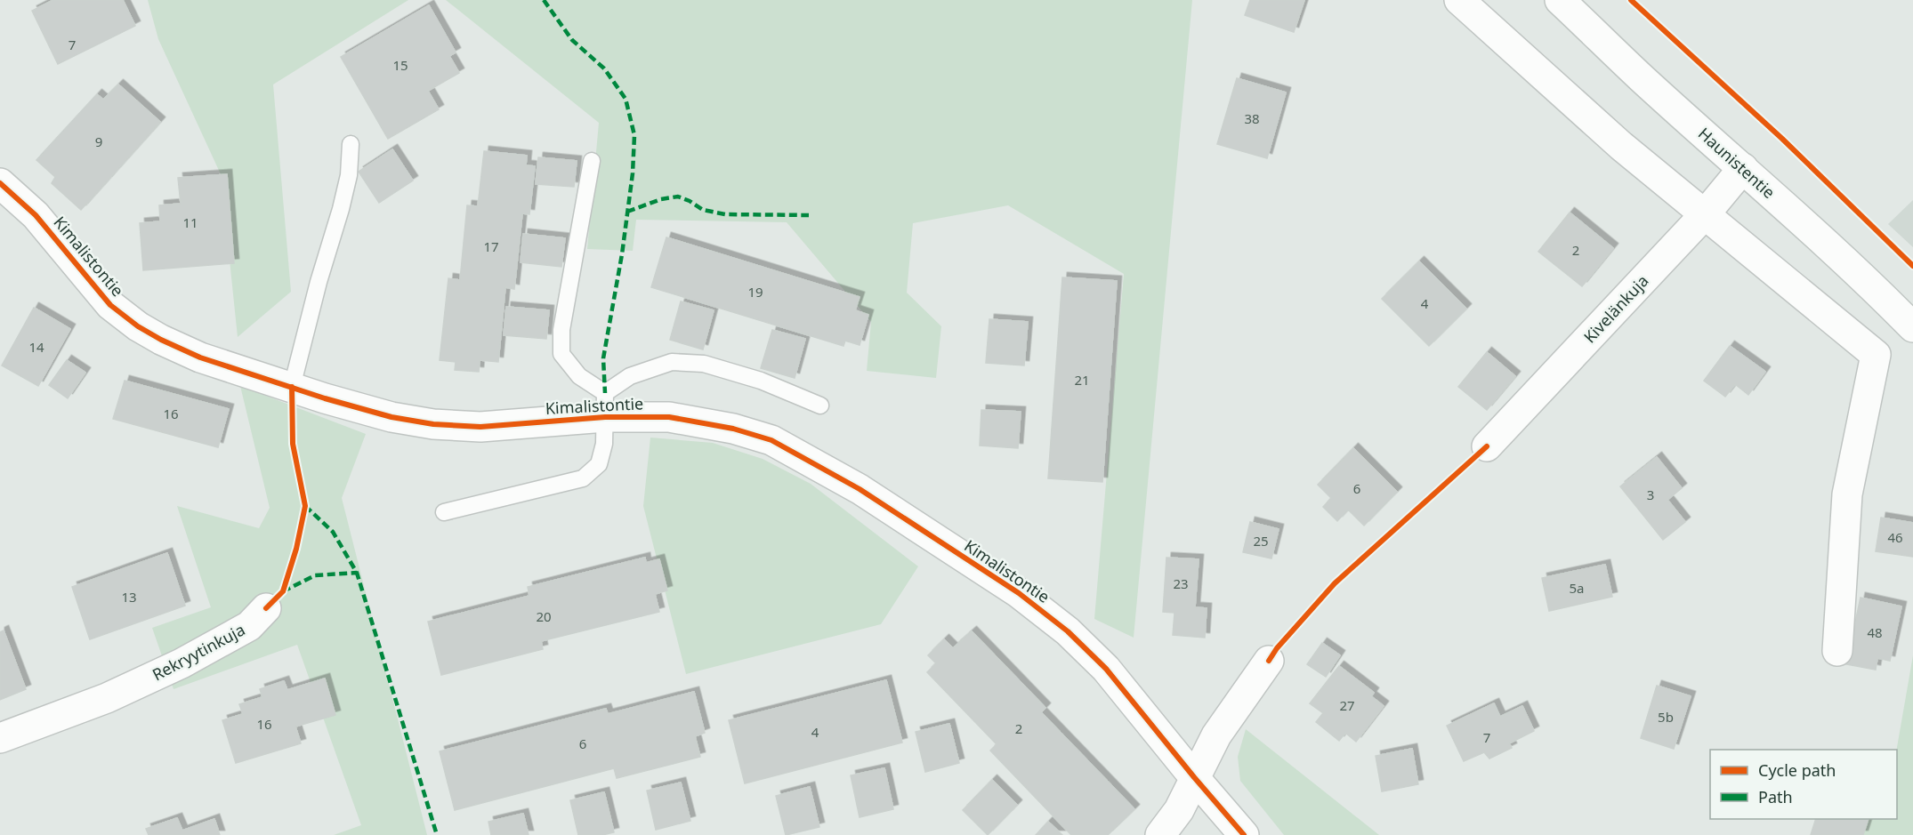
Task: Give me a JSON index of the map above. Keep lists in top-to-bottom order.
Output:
{
  "streets": {
    "street": [
      "Haunistentie",
      "Kimalistontie",
      "Kivelänkuja",
      "Rekryytinkuja"
    ]
  },
  "crossings": [
    ["Haunistentie", "Kivelänkuja"]
  ],
  "house_numbers": [
    "7",
    "15",
    "38",
    "9",
    "11",
    "17",
    "2",
    "19",
    "4",
    "14",
    "21",
    "16",
    "6",
    "3",
    "46",
    "25",
    "23",
    "5a",
    "13",
    "20",
    "48",
    "27",
    "5b",
    "16",
    "2",
    "4",
    "7",
    "6"
  ],
  "legend": ["Cycle path", "Path"]
}
